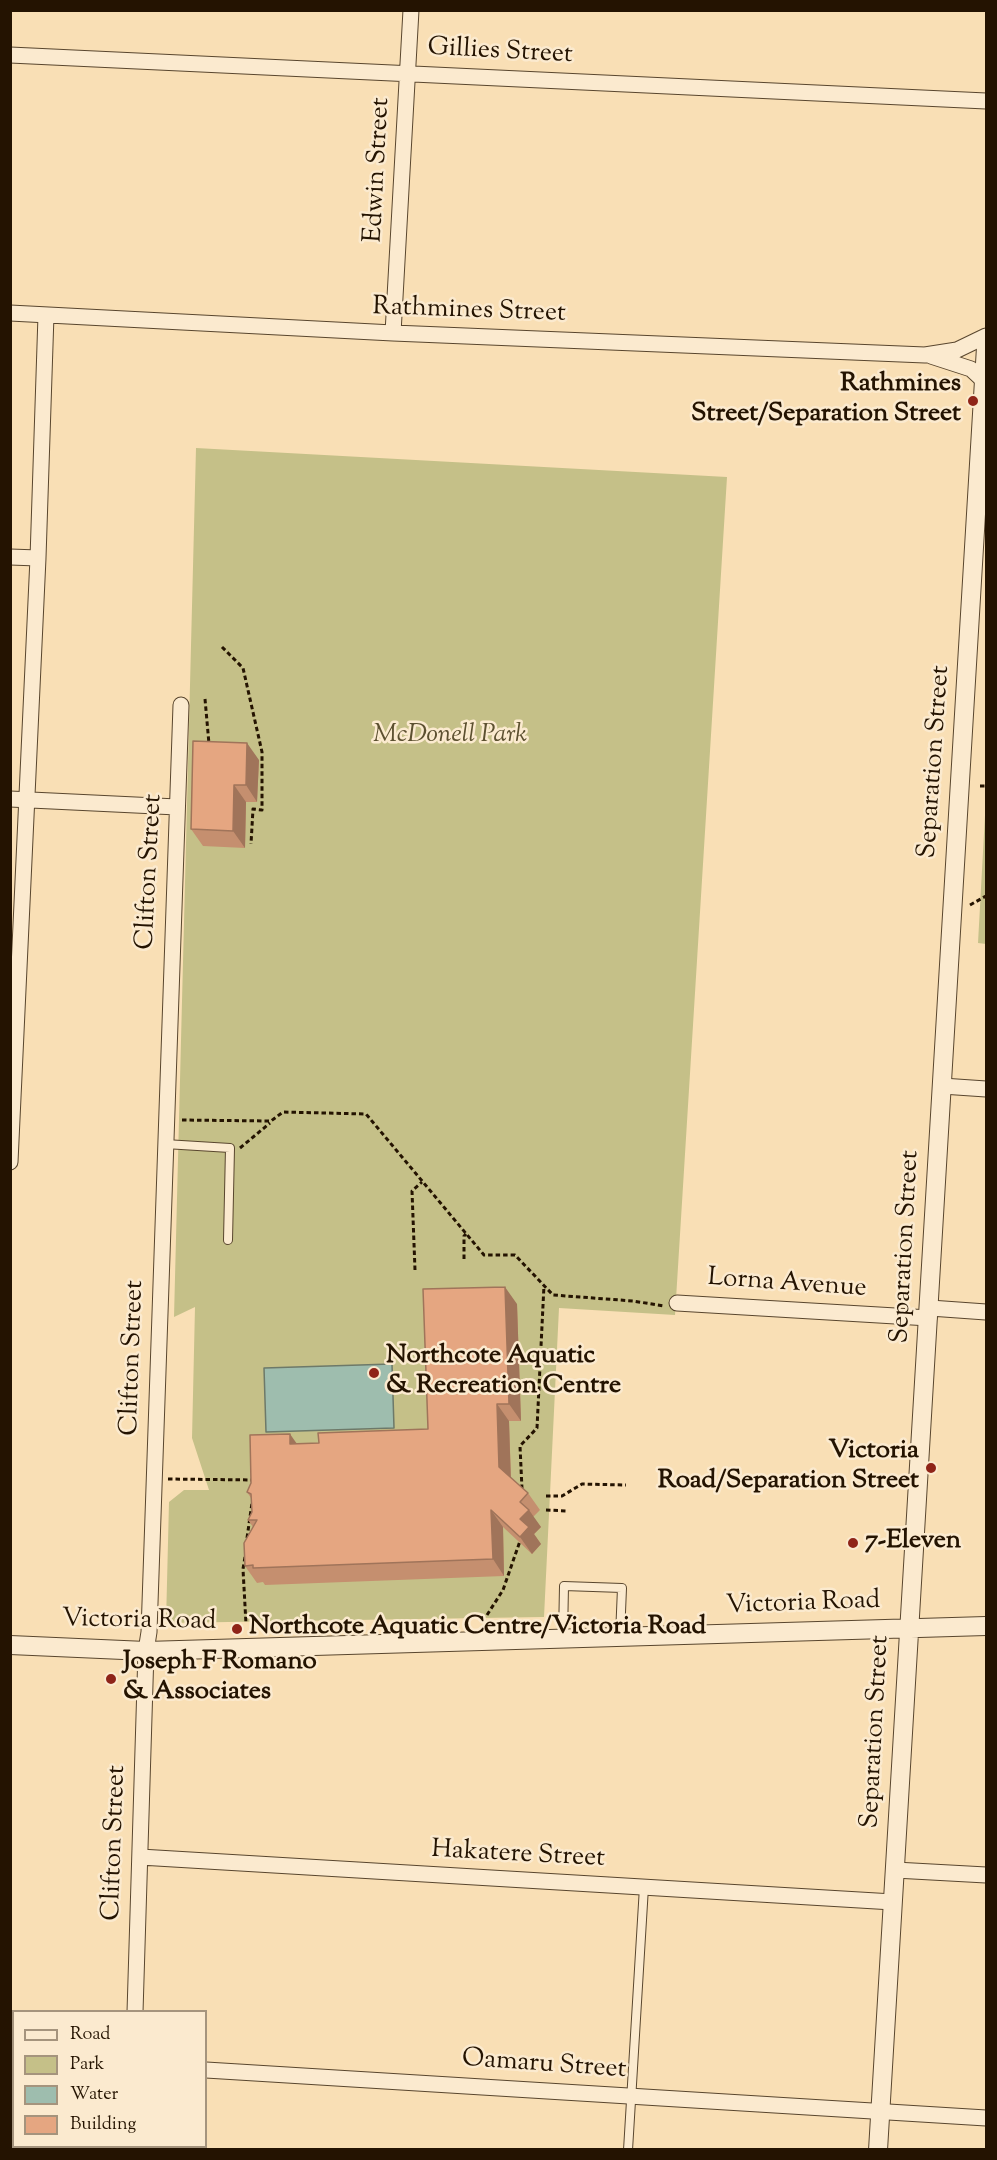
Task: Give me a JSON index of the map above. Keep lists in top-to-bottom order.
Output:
{
  "streets": {
    "street": [
      "Gillies Street",
      "Edwin Street",
      "Rathmines Street",
      "Separation Street",
      "Clifton Street",
      "Lorna Avenue",
      "Victoria Road",
      "Hakatere Street",
      "Oamaru Street"
    ]
  },
  "crossings": [
    ["Gillies Street", "Edwin Street"],
    ["Edwin Street", "Rathmines Street"],
    ["Rathmines Street", "Separation Street"],
    ["Separation Street", "Lorna Avenue"],
    ["Separation Street", "Victoria Road"],
    ["Separation Street", "Hakatere Street"],
    ["Separation Street", "Oamaru Street"],
    ["Clifton Street", "Victoria Road"],
    ["Clifton Street", "Hakatere Street"]
  ],
  "parks": ["McDonell Park"],
  "places": [
    "Rathmines Street/Separation Street",
    "Northcote Aquatic & Recreation Centre",
    "Victoria Road/Separation Street",
    "7-Eleven",
    "Northcote Aquatic Centre/Victoria Road",
    "Joseph F Romano & Associates"
  ],
  "legend": [
    "Road",
    "Park",
    "Water",
    "Building"
  ]
}
